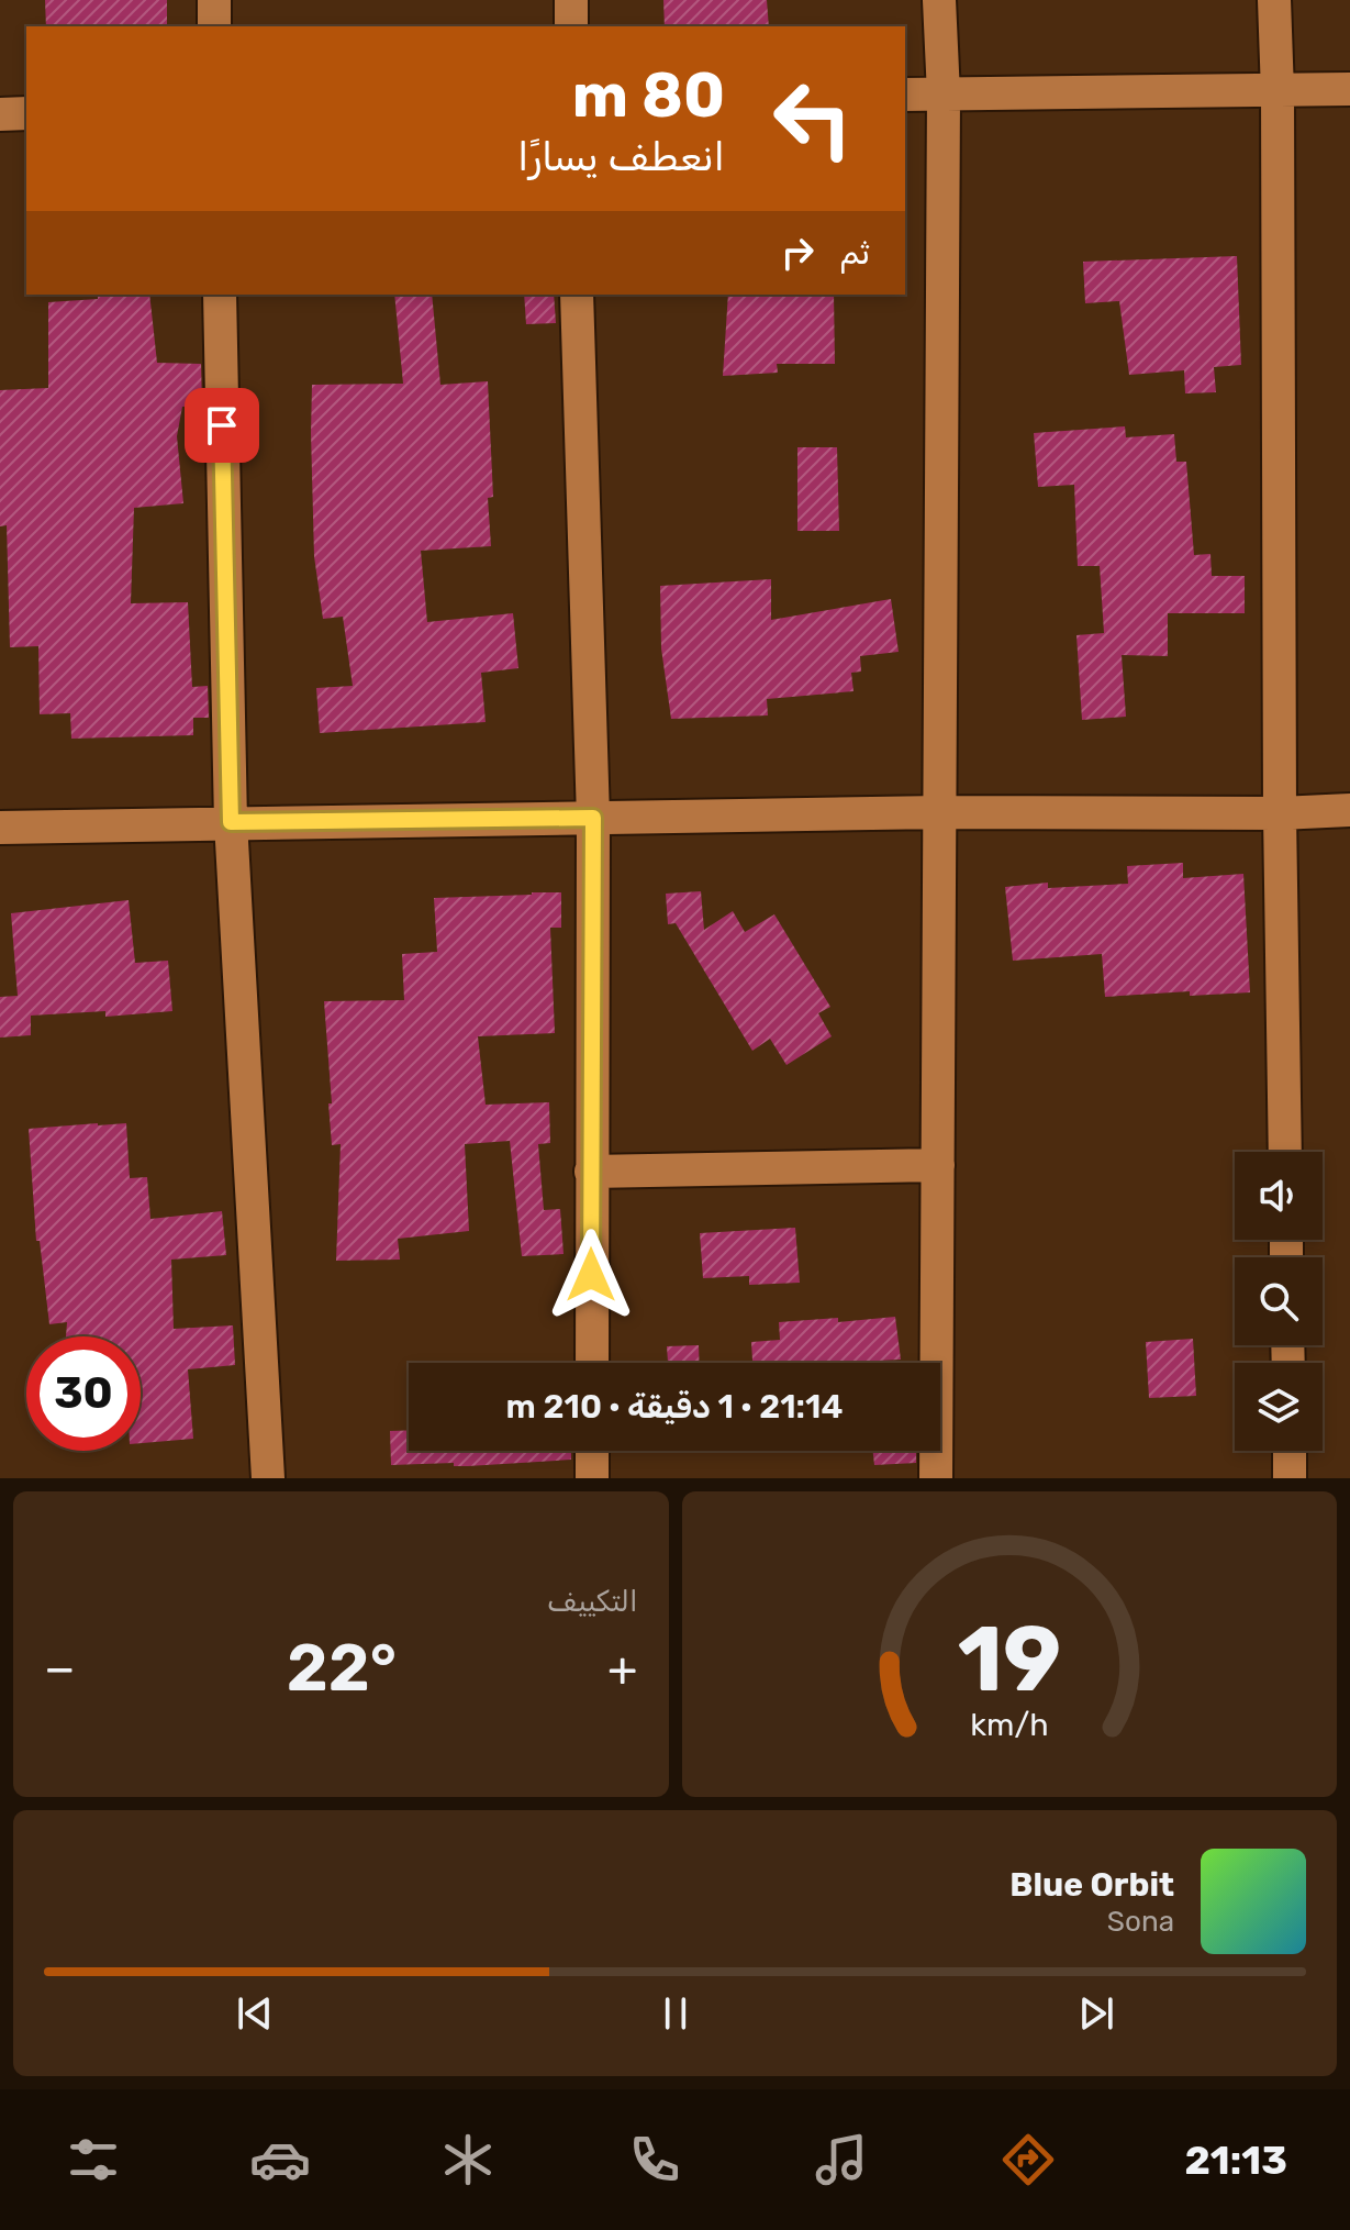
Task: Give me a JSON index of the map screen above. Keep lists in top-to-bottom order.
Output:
{
  "page": {
    "turn": ["80 m", "انعطف يسارًا"],
    "then": "ثم",
    "limit": "30",
    "trip": "21:14 · 1 دقيقة · 210 m",
    "tile": "التكييف",
    "heat": ["−", "22°", "+"],
    "song": ["Blue Orbit", "Sona"],
    "tabs": "21:13",
    "gauge": ["19", "km/h"]
  }
}
